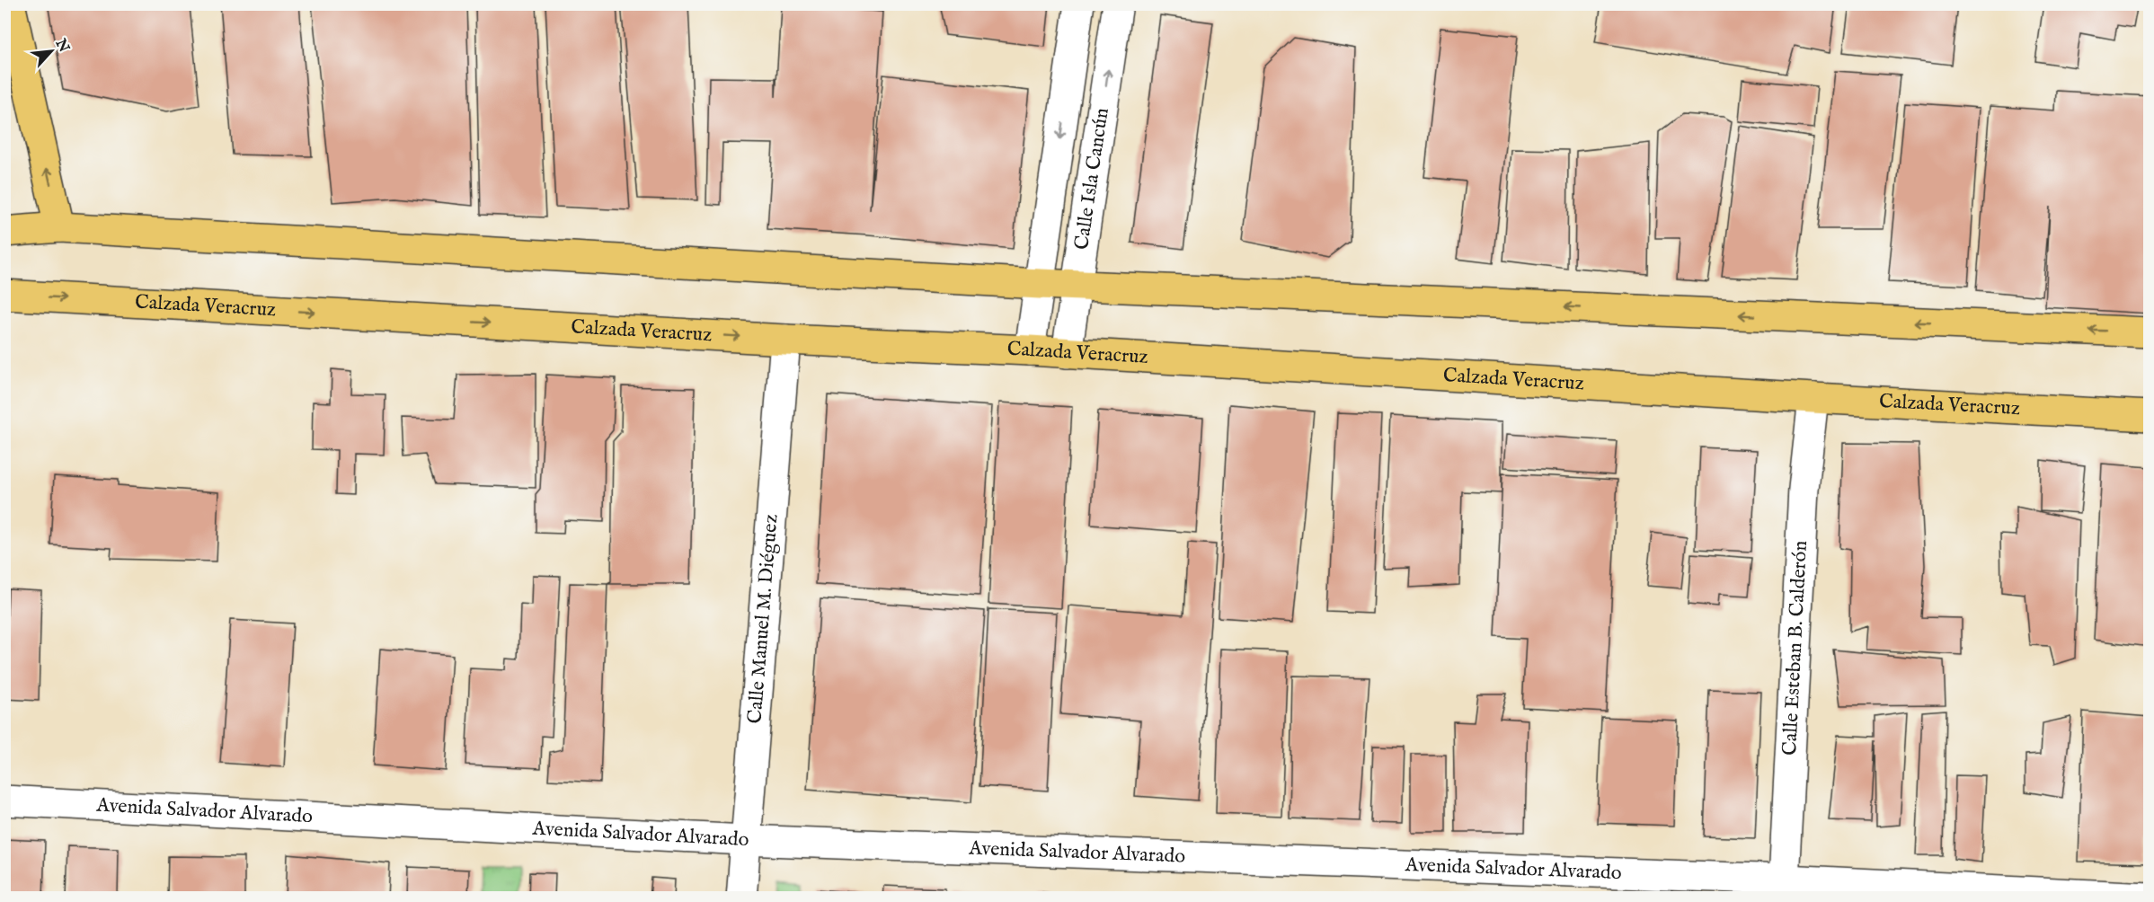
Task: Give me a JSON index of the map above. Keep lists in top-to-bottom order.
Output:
{
  "streets": {
    "main road": ["Calzada Veracruz"],
    "street": [
      "Calle Isla Cancún",
      "Calle Manuel M. Diéguez",
      "Calle Esteban B. Calderón",
      "Avenida Salvador Alvarado"
    ]
  },
  "crossings": [
    ["Calle Isla Cancún", "Calzada Veracruz"],
    ["Calzada Veracruz", "Calle Manuel M. Diéguez"],
    ["Calzada Veracruz", "Calle Esteban B. Calderón"],
    ["Calle Manuel M. Diéguez", "Avenida Salvador Alvarado"],
    ["Calle Esteban B. Calderón", "Avenida Salvador Alvarado"]
  ],
  "north": "top right"
}
